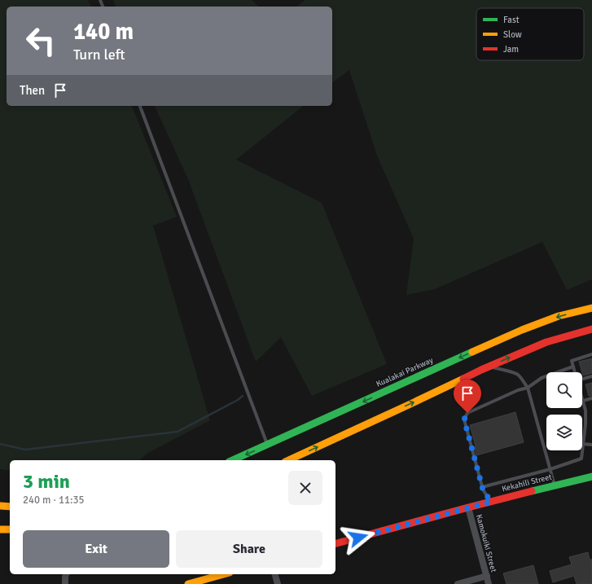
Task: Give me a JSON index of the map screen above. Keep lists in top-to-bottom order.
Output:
{
  "streets": {
    "main road": ["Kualakai Parkway", "Kekahili Street"],
    "street": ["Kamokuiki Street"]
  },
  "crossings": [
    ["Kekahili Street", "Kamokuiki Street"]
  ],
  "legend": ["Fast", "Slow", "Jam"],
  "page": {
    "turn": ["140 m", "Turn left"],
    "then": "Then",
    "heading": ["3 min", "240 m · 11:35"],
    "buttons": ["Exit", "Share"]
  }
}
